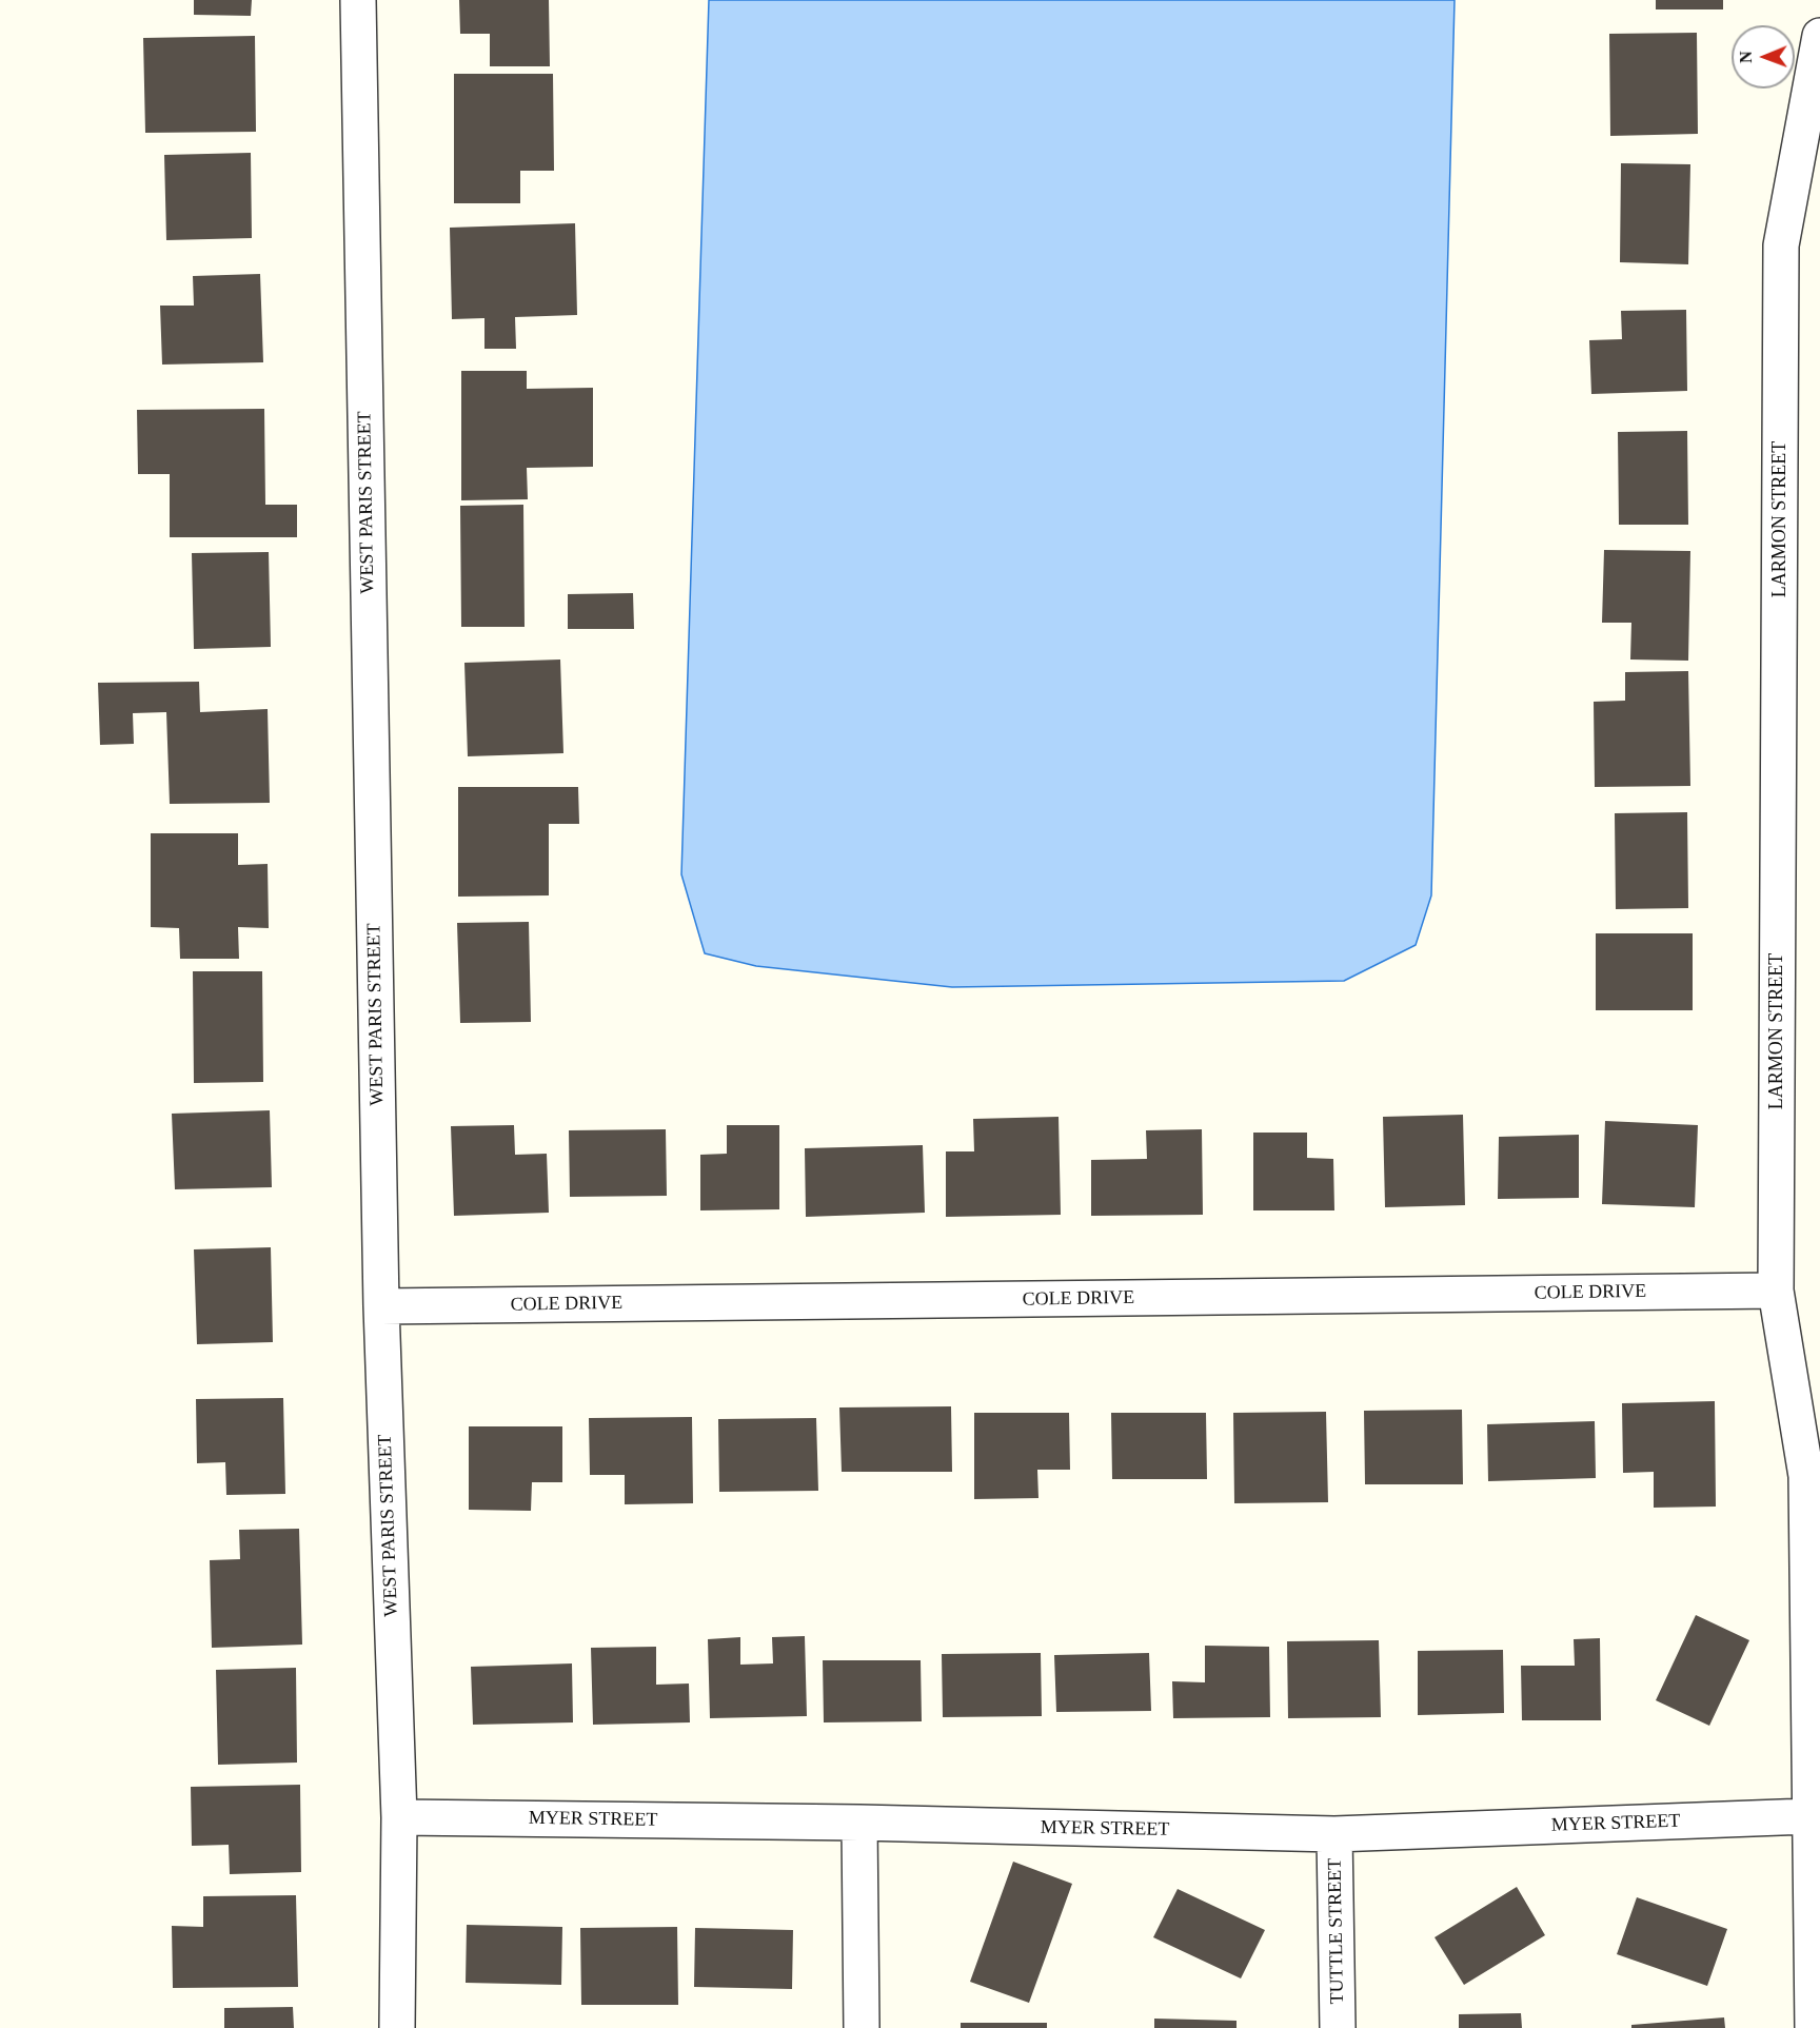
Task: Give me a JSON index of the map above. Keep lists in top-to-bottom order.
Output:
{
  "streets": {
    "street": [
      "WEST PARIS STREET",
      "LARMON STREET",
      "COLE DRIVE",
      "MYER STREET",
      "TUTTLE STREET"
    ]
  },
  "crossings": [
    ["WEST PARIS STREET", "COLE DRIVE"],
    ["WEST PARIS STREET", "MYER STREET"],
    ["LARMON STREET", "COLE DRIVE"],
    ["LARMON STREET", "MYER STREET"],
    ["MYER STREET", "TUTTLE STREET"]
  ],
  "north": "left"
}
